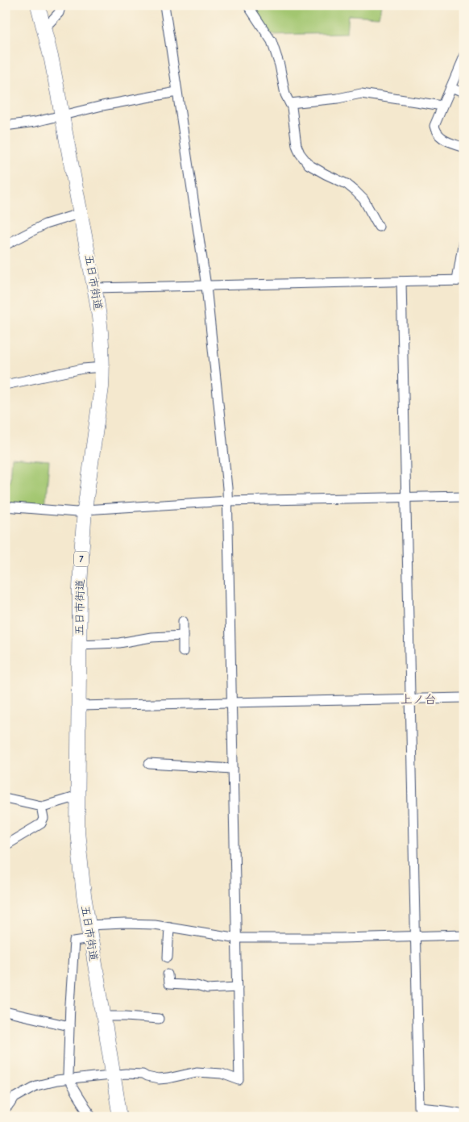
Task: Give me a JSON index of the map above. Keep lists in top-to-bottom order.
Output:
{
  "streets": {
    "main road": ["五日市街道", "7"]
  },
  "districts": ["上ノ台"]
}
